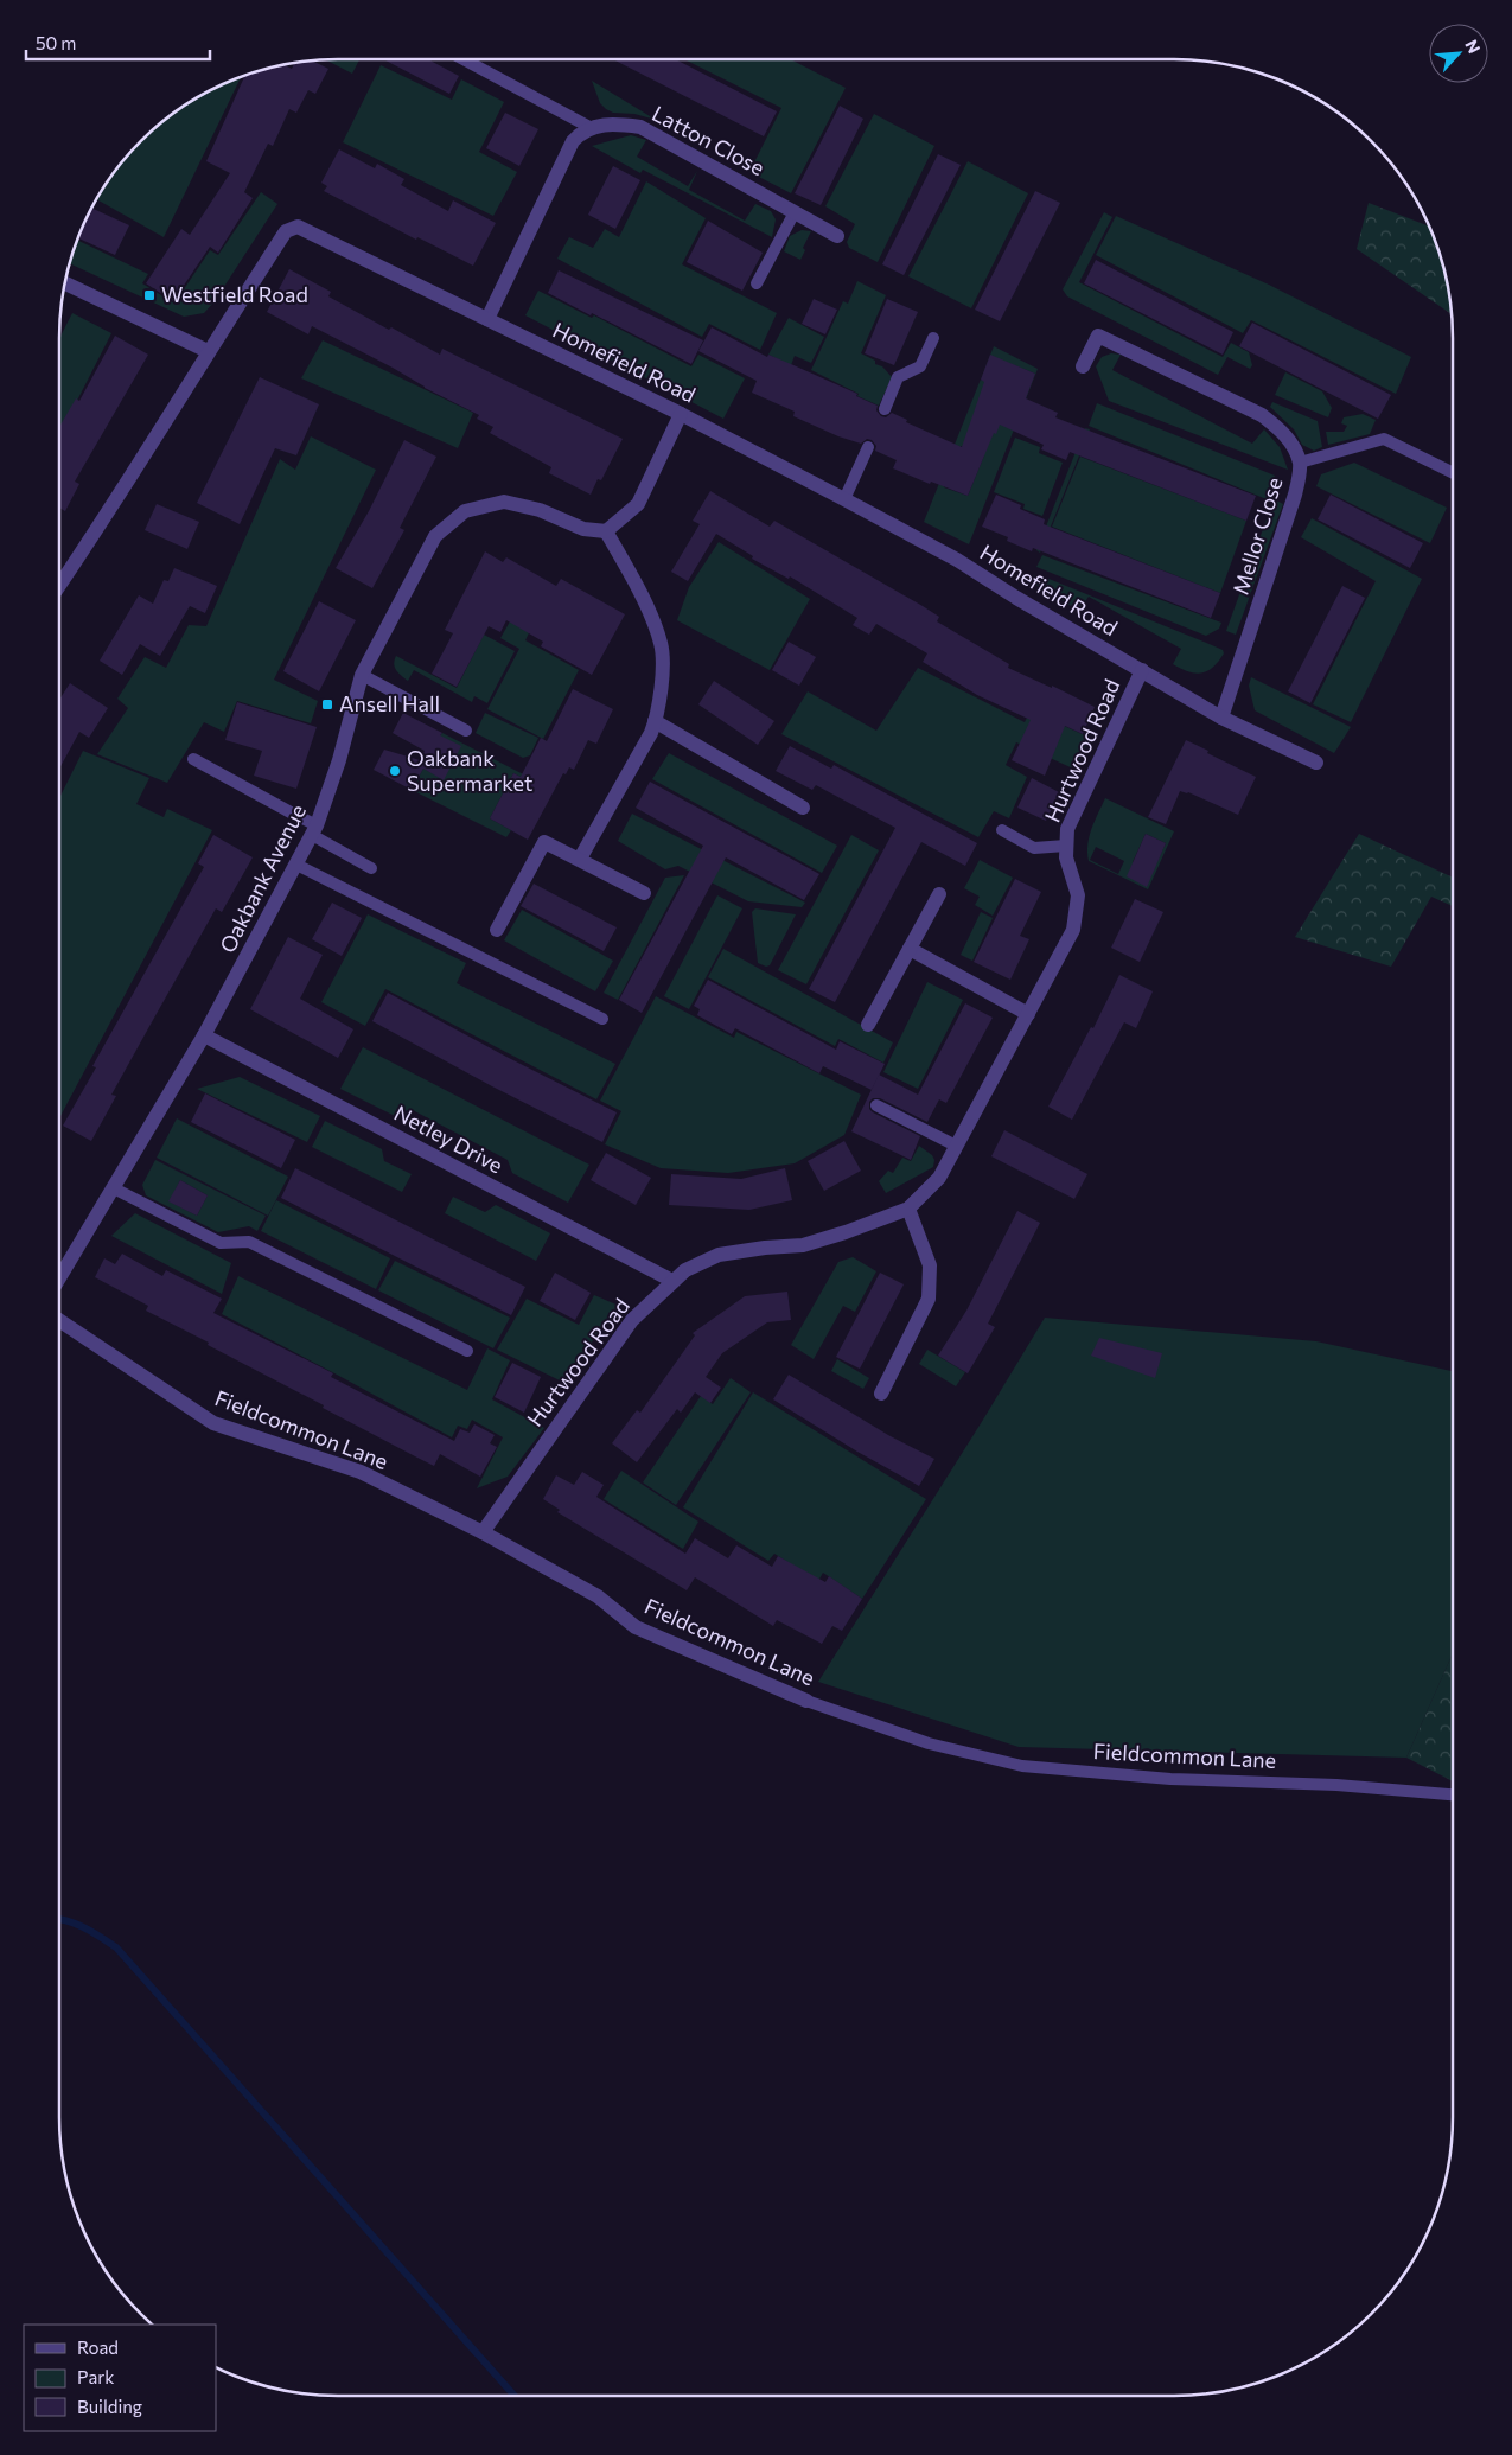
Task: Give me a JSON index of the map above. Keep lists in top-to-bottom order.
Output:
{
  "streets": {
    "street": [
      "Latton Close",
      "Homefield Road",
      "Mellor Close",
      "Hurtwood Road",
      "Oakbank Avenue",
      "Netley Drive",
      "Fieldcommon Lane"
    ]
  },
  "crossings": [
    ["Homefield Road", "Mellor Close"],
    ["Homefield Road", "Hurtwood Road"],
    ["Hurtwood Road", "Netley Drive"],
    ["Hurtwood Road", "Fieldcommon Lane"],
    ["Oakbank Avenue", "Netley Drive"]
  ],
  "places": {
    "transit": ["Westfield Road", "Ansell Hall"],
    "other": ["Oakbank Supermarket"]
  },
  "legend": ["Road", "Park", "Building"],
  "scale_bar": "50 m",
  "north": "top right"
}
